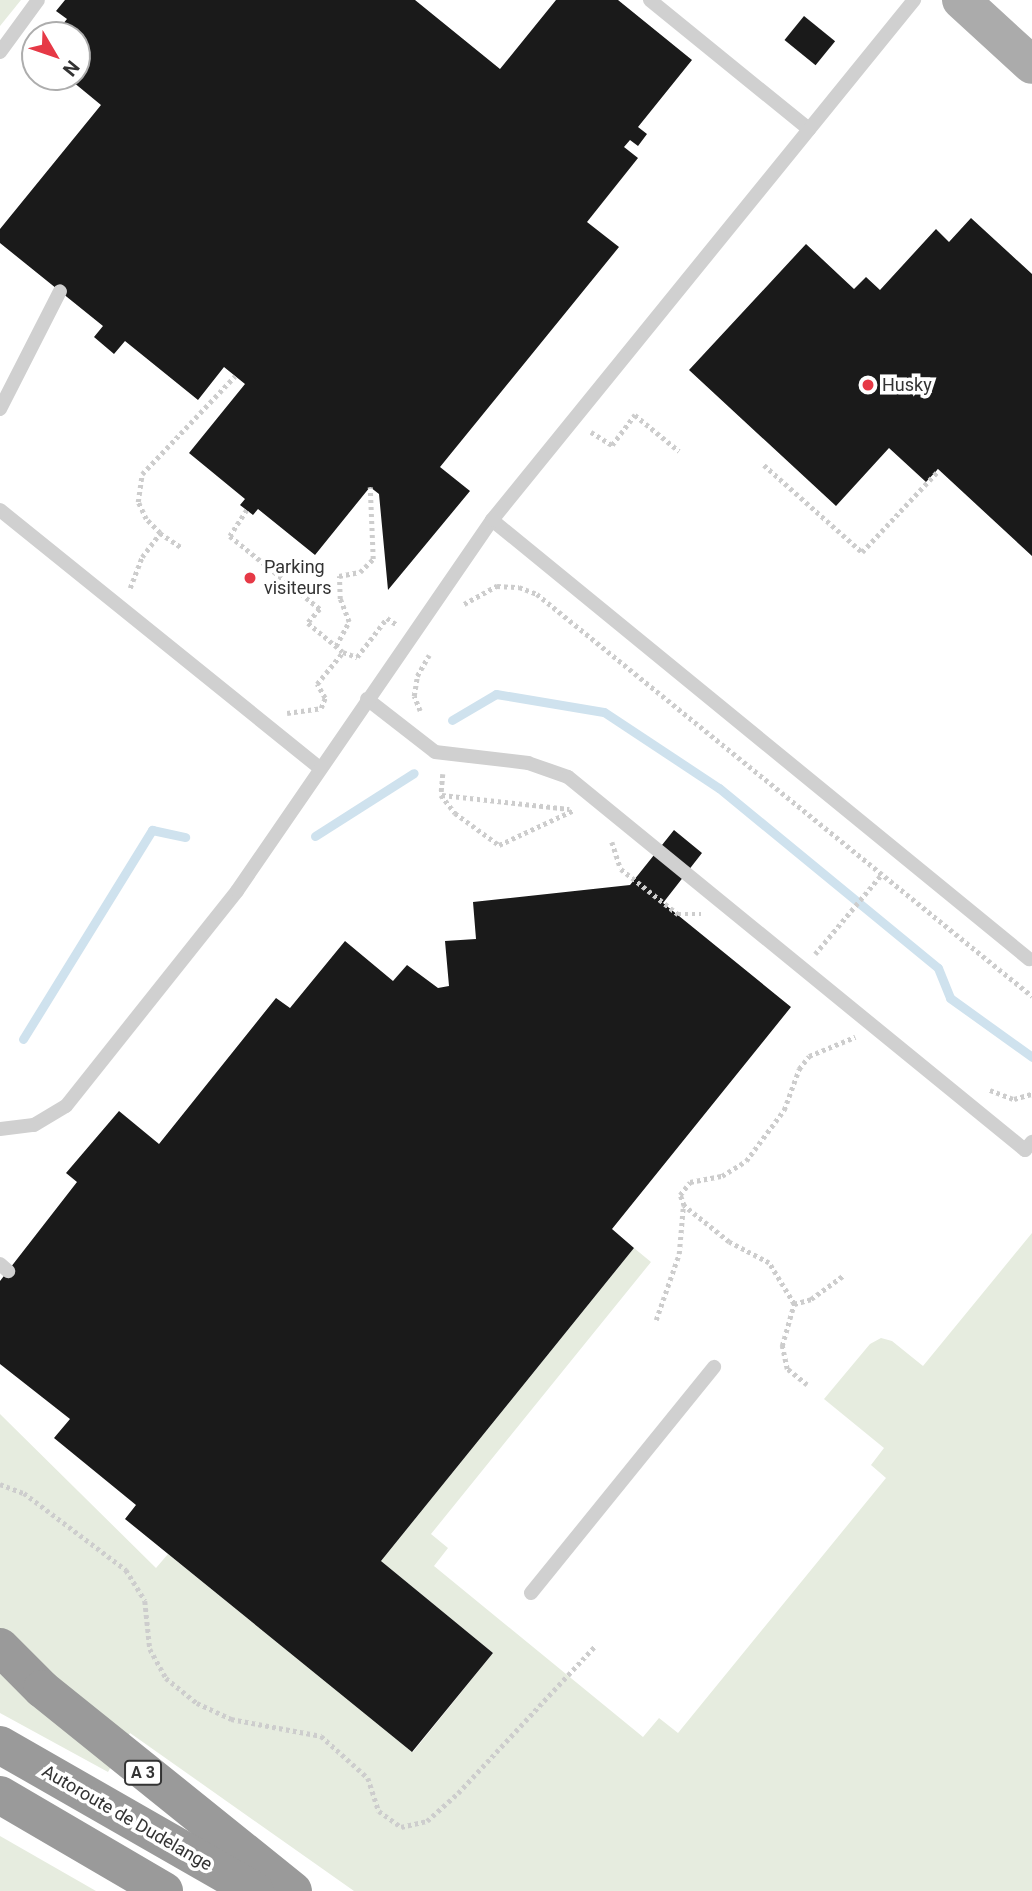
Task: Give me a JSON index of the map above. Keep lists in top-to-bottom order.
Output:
{
  "streets": {
    "highway": ["A 3", "Autoroute de Dudelange"]
  },
  "places": ["Husky", "Parking visiteurs"],
  "north": "bottom right"
}
